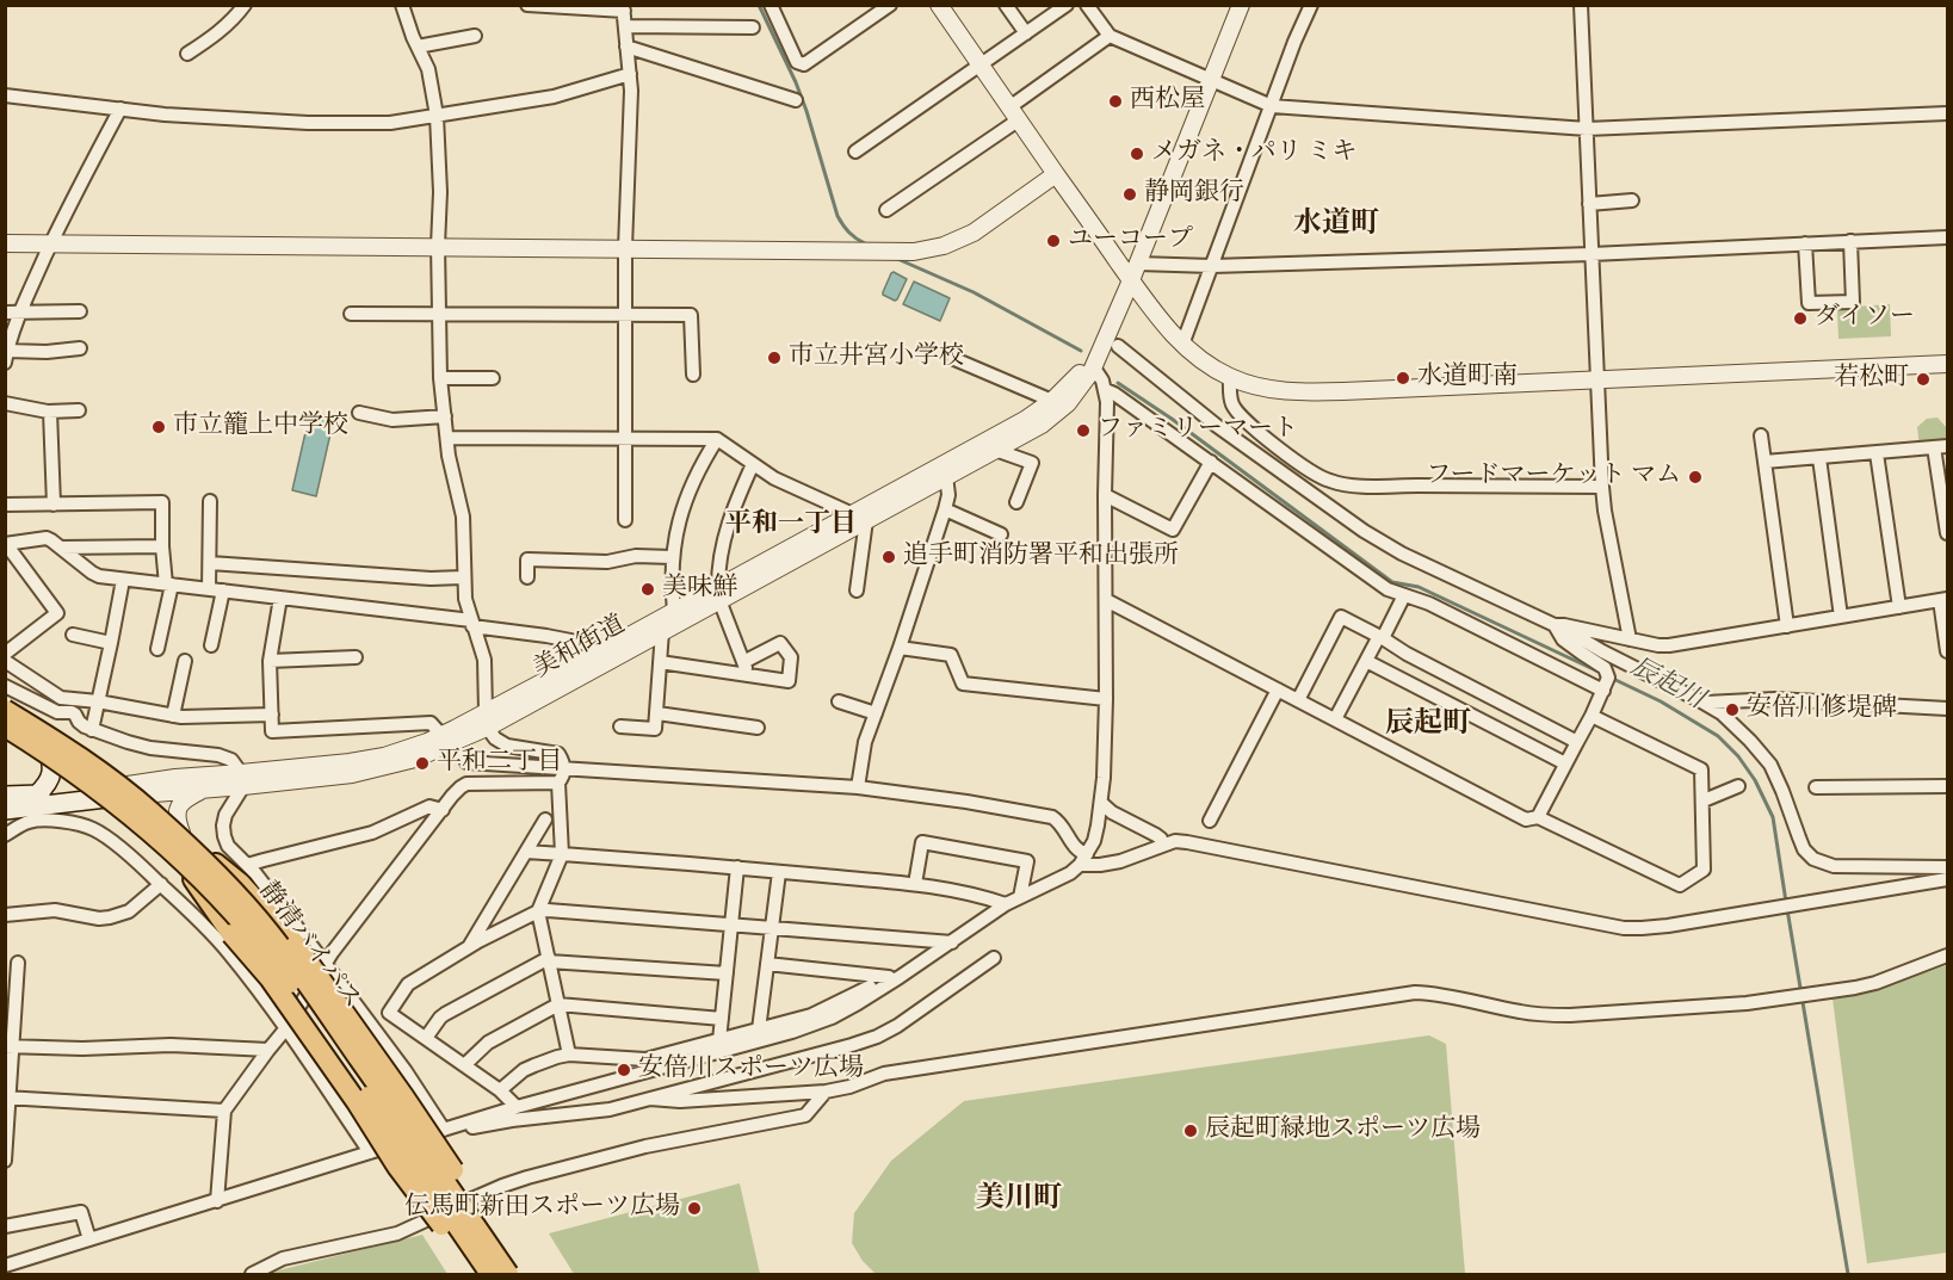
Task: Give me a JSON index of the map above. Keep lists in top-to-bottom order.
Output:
{
  "streets": {
    "highway": ["静清バイパス"],
    "main road": ["美和街道"]
  },
  "districts": [
    "水道町",
    "平和一丁目",
    "辰起町",
    "美川町"
  ],
  "water": ["辰起川"],
  "places": [
    "西松屋",
    "メガネ・パリ ミキ",
    "静岡銀行",
    "ユーコープ",
    "ダイソー",
    "市立井宮小学校",
    "水道町南",
    "若松町",
    "市立籠上中学校",
    "ファミリーマート",
    "フードマーケット マム",
    "追手町消防署平和出張所",
    "美味鮮",
    "安倍川修堤碑",
    "平和二丁目",
    "安倍川スポーツ広場",
    "辰起町緑地スポーツ広場",
    "伝馬町新田スポーツ広場"
  ]
}
